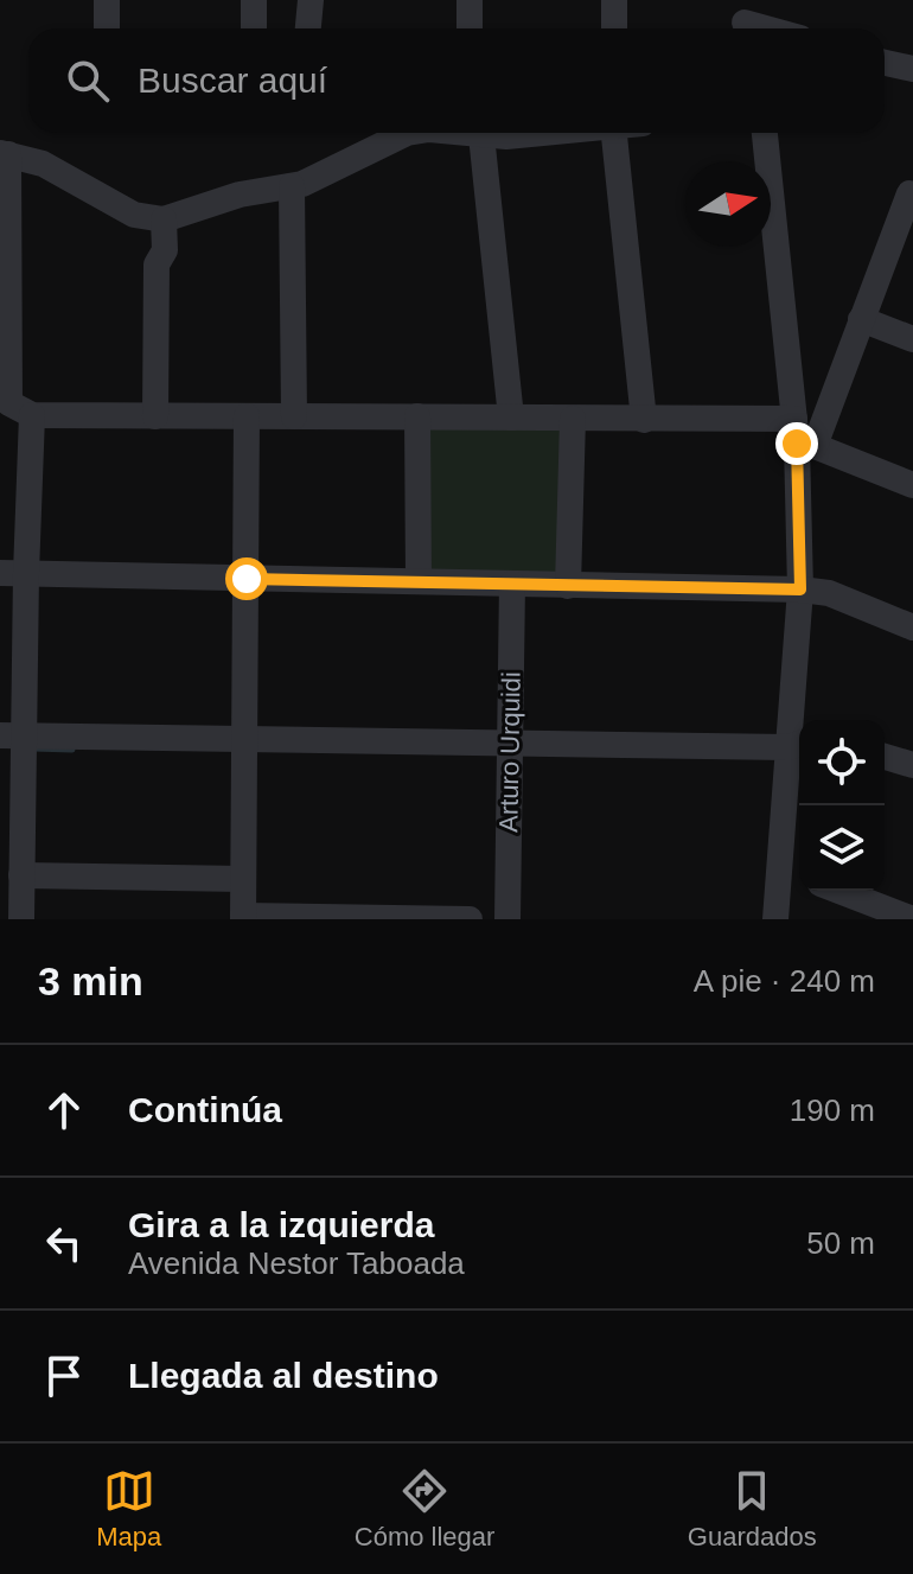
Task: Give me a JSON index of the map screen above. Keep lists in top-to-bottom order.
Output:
{
  "streets": {
    "street": ["Arturo Urquidi"]
  },
  "north": "right",
  "page": {
    "search": "Buscar aquí",
    "heading": ["3 min", "A pie · 240 m"],
    "list": [
      ["Continúa", "190 m"],
      ["Gira a la izquierda", "Avenida Nestor Taboada", "50 m"],
      "Llegada al destino"
    ],
    "nav": ["Mapa", "Cómo llegar", "Guardados"]
  }
}
